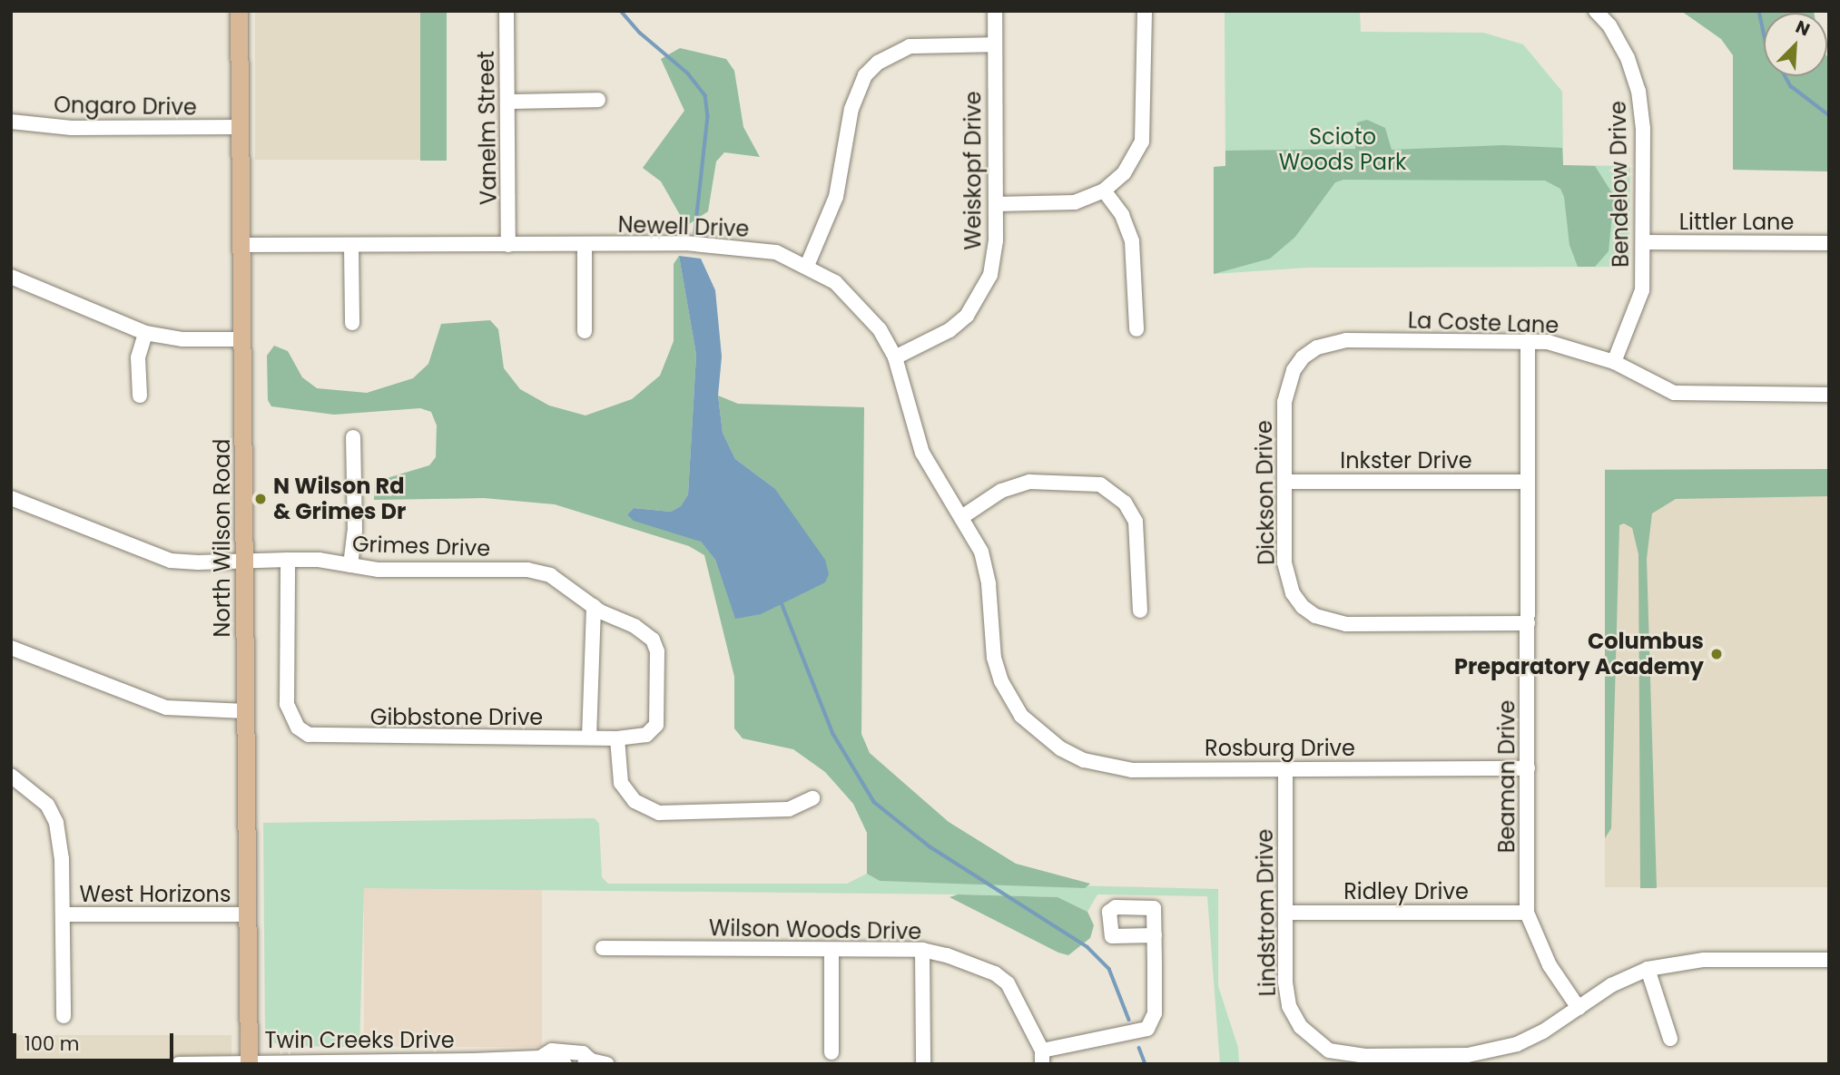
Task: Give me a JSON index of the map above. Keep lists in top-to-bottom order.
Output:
{
  "streets": {
    "main road": ["North Wilson Road"],
    "street": [
      "Ongaro Drive",
      "Vanelm Street",
      "Weiskopf Drive",
      "Bendelow Drive",
      "Littler Lane",
      "Newell Drive",
      "La Coste Lane",
      "Inkster Drive",
      "Dickson Drive",
      "Grimes Drive",
      "Gibbstone Drive",
      "Rosburg Drive",
      "Beaman Drive",
      "Ridley Drive",
      "West Horizons",
      "Lindstrom Drive",
      "Wilson Woods Drive",
      "Twin Creeks Drive"
    ]
  },
  "crossings": [
    ["Ongaro Drive", "North Wilson Road"],
    ["Vanelm Street", "Newell Drive"],
    ["Weiskopf Drive", "Newell Drive"],
    ["Bendelow Drive", "Littler Lane"],
    ["Bendelow Drive", "La Coste Lane"],
    ["Newell Drive", "North Wilson Road"],
    ["Newell Drive", "Rosburg Drive"],
    ["La Coste Lane", "Dickson Drive"],
    ["La Coste Lane", "Beaman Drive"],
    ["Inkster Drive", "Dickson Drive"],
    ["Inkster Drive", "Beaman Drive"],
    ["Dickson Drive", "Beaman Drive"],
    ["North Wilson Road", "Grimes Drive"],
    ["North Wilson Road", "West Horizons"],
    ["North Wilson Road", "Twin Creeks Drive"],
    ["Grimes Drive", "Gibbstone Drive"],
    ["Rosburg Drive", "Beaman Drive"],
    ["Rosburg Drive", "Lindstrom Drive"],
    ["Beaman Drive", "Ridley Drive"],
    ["Beaman Drive", "Lindstrom Drive"],
    ["Ridley Drive", "Lindstrom Drive"]
  ],
  "parks": ["Scioto Woods Park"],
  "places": ["N Wilson Rd & Grimes Dr", "Columbus Preparatory Academy"],
  "scale_bar": "100 m",
  "north": "top right"
}
